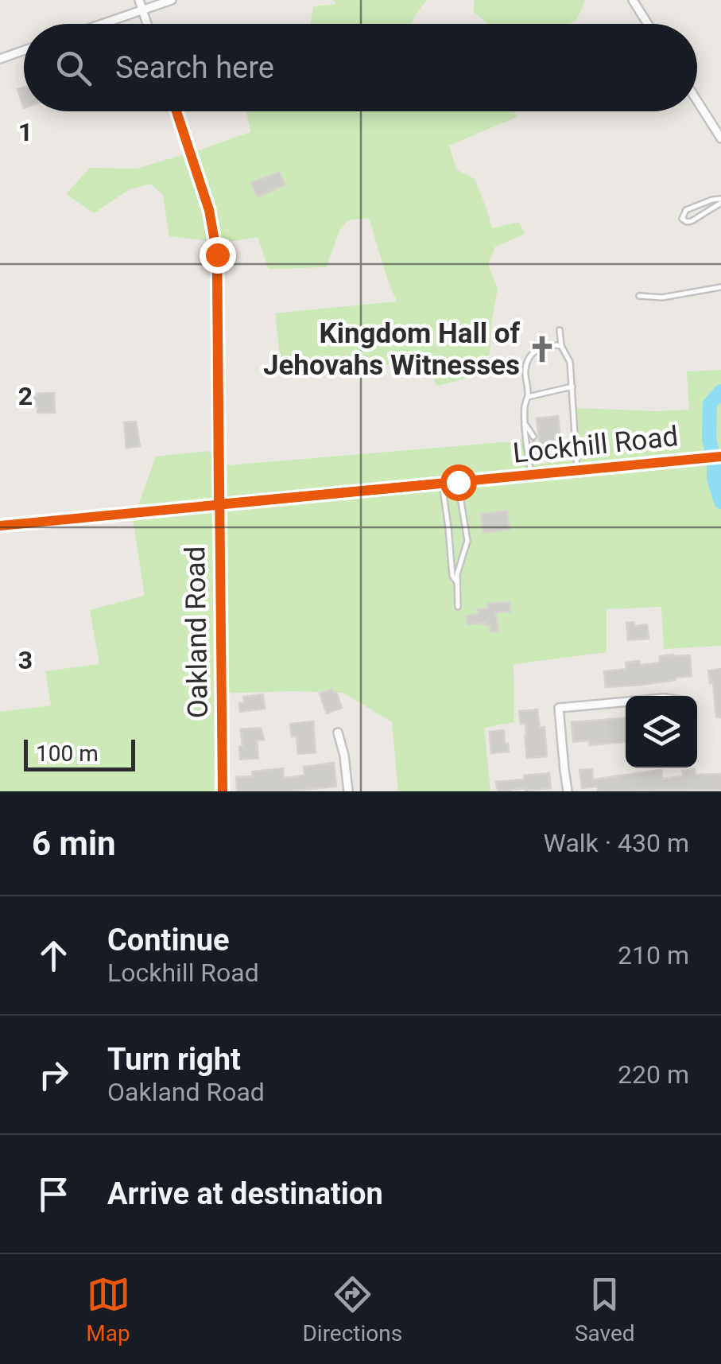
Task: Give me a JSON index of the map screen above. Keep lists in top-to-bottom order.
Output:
{
  "streets": {
    "street": ["Lockhill Road", "Oakland Road"]
  },
  "crossings": [
    ["Lockhill Road", "Oakland Road"]
  ],
  "places": {
    "church": ["Kingdom Hall of Jehovahs Witnesses"]
  },
  "scale_bar": "100 m",
  "page": {
    "search": "Search here",
    "scale": "100 m",
    "heading": ["6 min", "Walk · 430 m"],
    "list": [
      ["Continue", "Lockhill Road", "210 m"],
      ["Turn right", "Oakland Road", "220 m"],
      "Arrive at destination"
    ],
    "nav": ["Map", "Directions", "Saved"]
  },
  "grid": {
    "rows": ["1", "2", "3"]
  }
}
